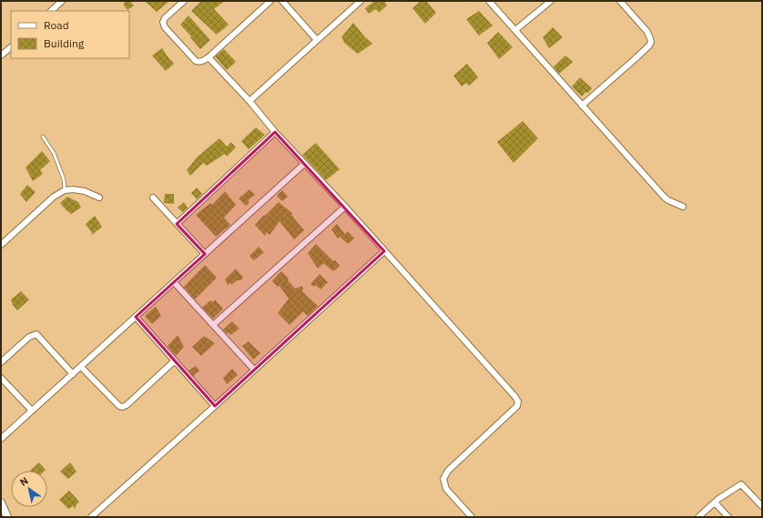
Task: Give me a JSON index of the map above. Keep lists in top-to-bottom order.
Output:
{
  "legend": ["Road", "Building"],
  "north": "top left"
}
